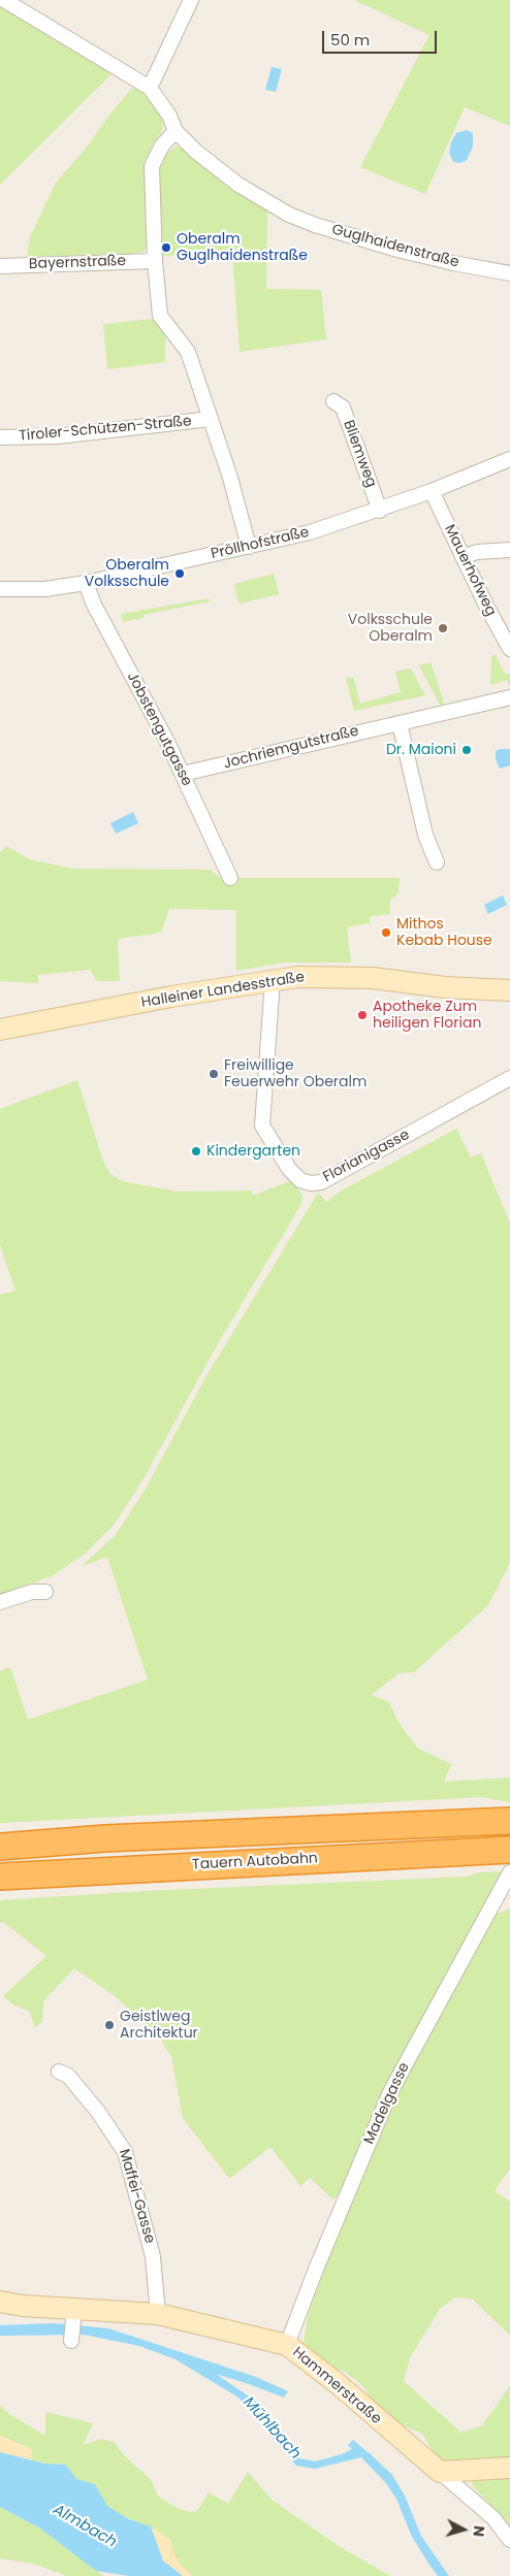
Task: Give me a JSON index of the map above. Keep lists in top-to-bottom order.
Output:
{
  "streets": {
    "highway": ["Tauern Autobahn"],
    "street": [
      "Guglhaidenstraße",
      "Bayernstraße",
      "Tiroler-Schützen-Straße",
      "Bliemweg",
      "Pröllhofstraße",
      "Mauerhofweg",
      "Jobstengutgasse",
      "Jochriemgutstraße",
      "Halleiner Landesstraße",
      "Florianigasse",
      "Madelgasse",
      "Maffei-Gasse",
      "Hammerstraße"
    ]
  },
  "crossings": [
    ["Bliemweg", "Pröllhofstraße"],
    ["Pröllhofstraße", "Mauerhofweg"],
    ["Pröllhofstraße", "Jobstengutgasse"],
    ["Jobstengutgasse", "Jochriemgutstraße"],
    ["Halleiner Landesstraße", "Florianigasse"],
    ["Madelgasse", "Hammerstraße"],
    ["Maffei-Gasse", "Hammerstraße"]
  ],
  "water": ["Mühlbach", "Almbach"],
  "places": [
    "Oberalm Guglhaidenstraße",
    "Oberalm Volksschule",
    "Volksschule Oberalm",
    "Dr. Maioni",
    "Mithos Kebab House",
    "Apotheke Zum heiligen Florian",
    "Freiwillige Feuerwehr Oberalm",
    "Kindergarten",
    "Geistlweg Architektur"
  ],
  "scale_bar": "50 m",
  "north": "right"
}
